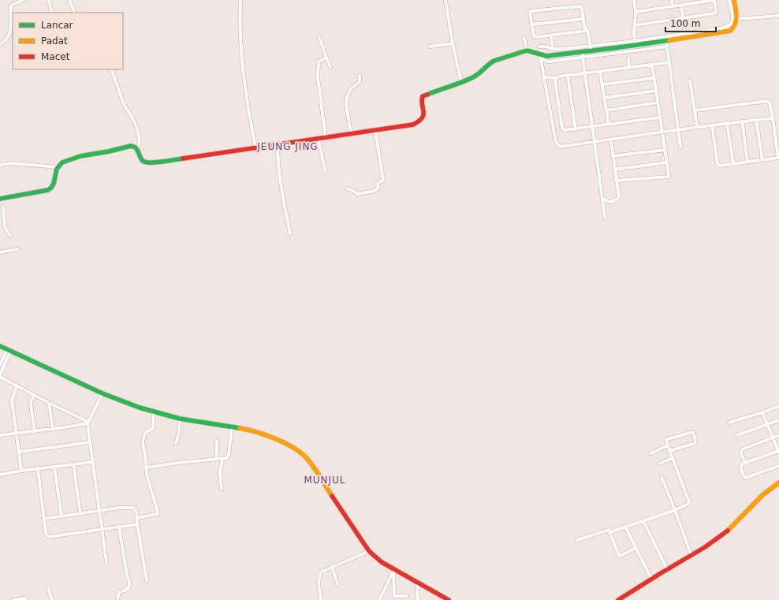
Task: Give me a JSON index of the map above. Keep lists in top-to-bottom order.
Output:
{
  "districts": ["JEUNG JING", "MUNJUL"],
  "legend": ["Lancar", "Padat", "Macet"],
  "scale_bar": "100 m"
}
